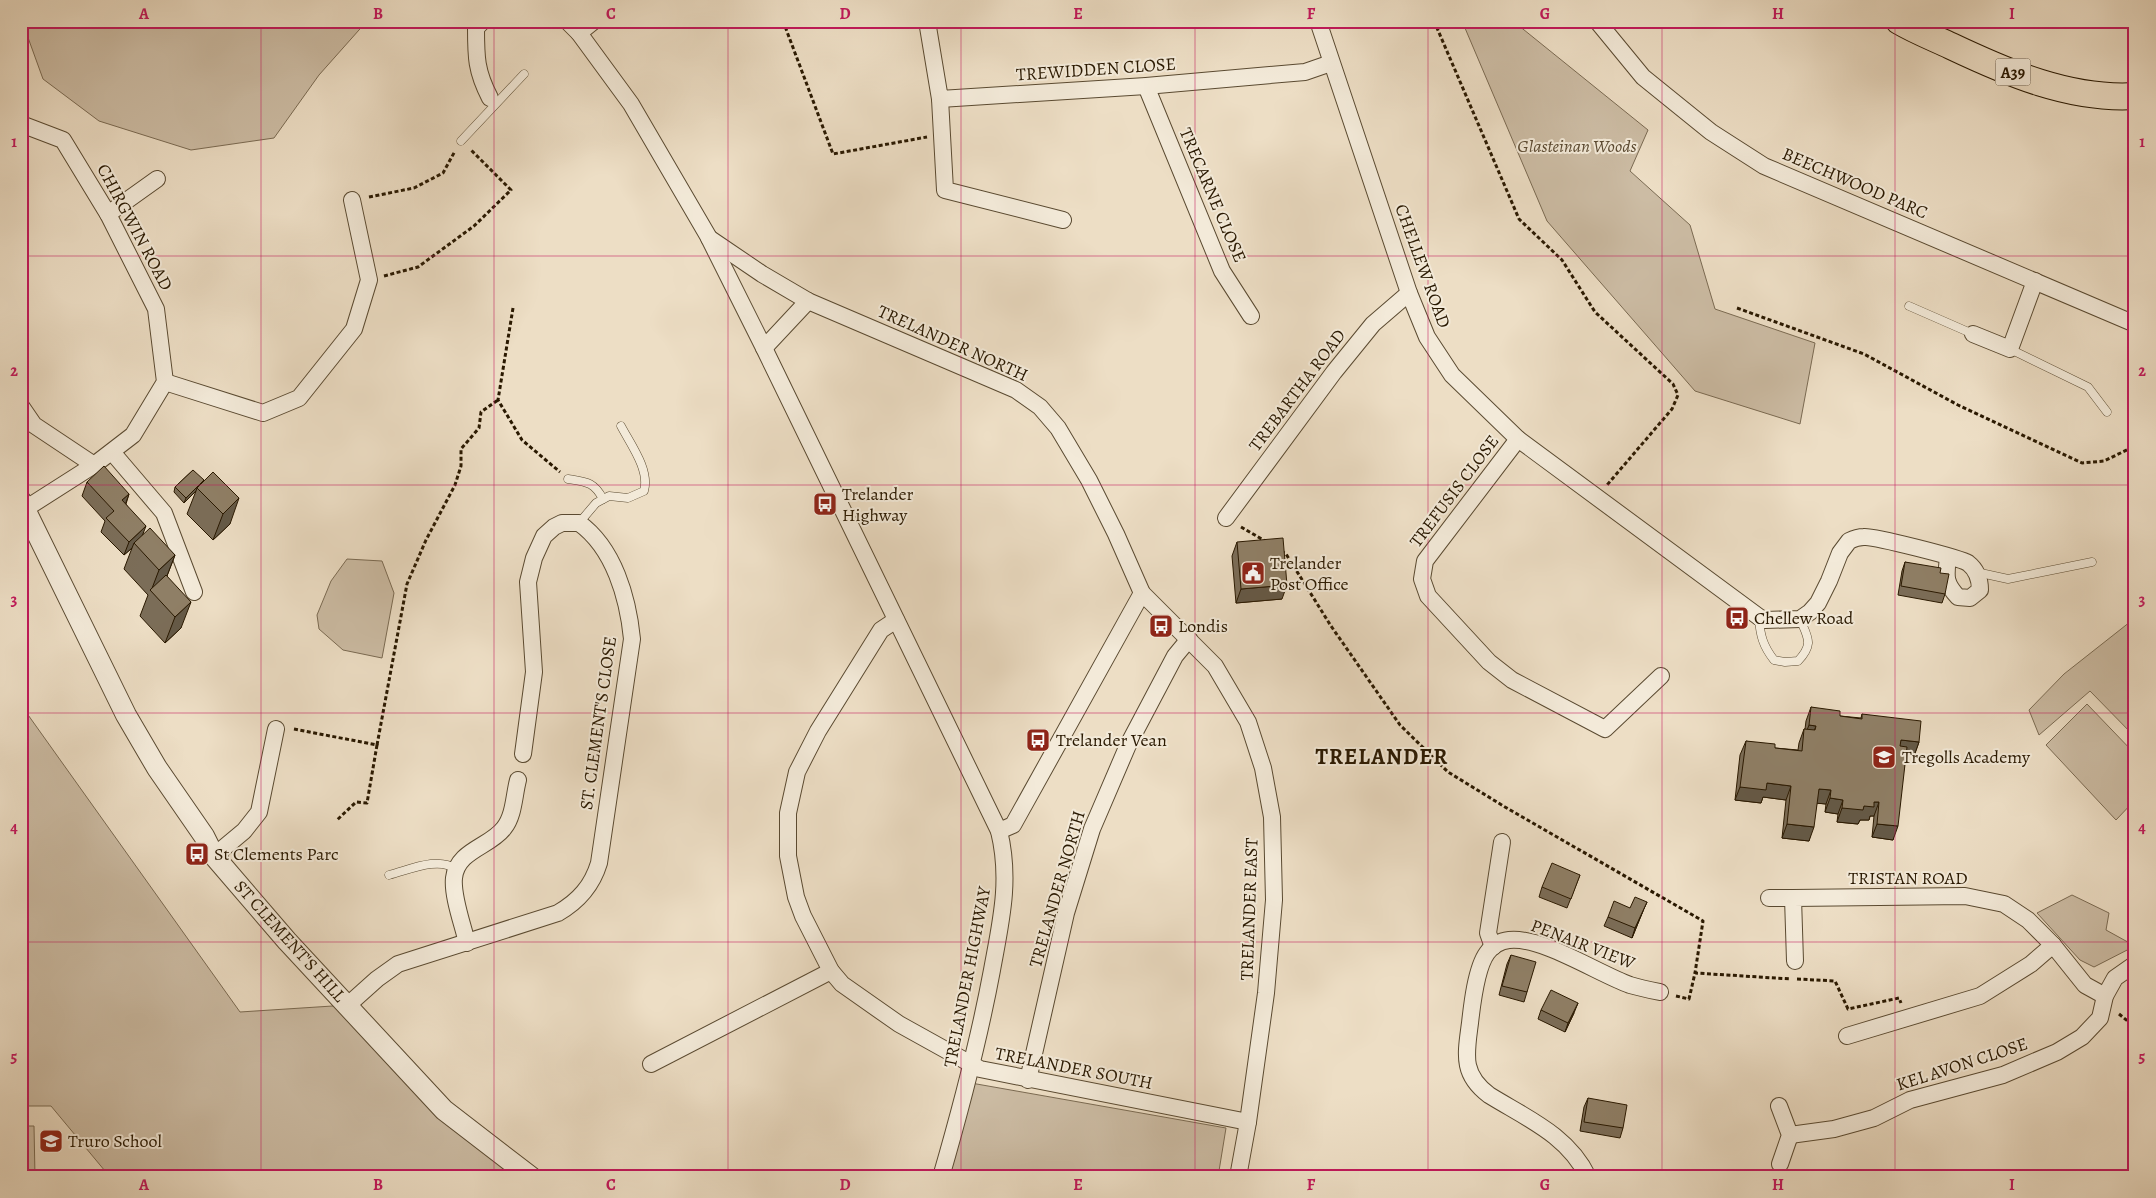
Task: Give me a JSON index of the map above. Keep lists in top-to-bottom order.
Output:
{
  "streets": {
    "highway": ["A39"],
    "street": [
      "TREWIDDEN CLOSE",
      "BEECHWOOD PARC",
      "TRECARNE CLOSE",
      "CHIRGWIN ROAD",
      "CHELLEW ROAD",
      "TRELANDER NORTH",
      "TREBARTHA ROAD",
      "TREFUSIS CLOSE",
      "ST. CLEMENT'S CLOSE",
      "TRISTAN ROAD",
      "TRELANDER EAST",
      "ST CLEMENT'S HILL",
      "PENAIR VIEW",
      "TRELANDER HIGHWAY",
      "KEL AVON CLOSE",
      "TRELANDER SOUTH"
    ]
  },
  "crossings": [
    ["TREWIDDEN CLOSE", "TRECARNE CLOSE"],
    ["TREWIDDEN CLOSE", "CHELLEW ROAD"],
    ["CHELLEW ROAD", "TREBARTHA ROAD"],
    ["CHELLEW ROAD", "TREFUSIS CLOSE"],
    ["TRELANDER NORTH", "TRELANDER EAST"],
    ["TRELANDER NORTH", "TRELANDER HIGHWAY"],
    ["TRELANDER NORTH", "TRELANDER SOUTH"],
    ["ST. CLEMENT'S CLOSE", "ST CLEMENT'S HILL"],
    ["TRISTAN ROAD", "KEL AVON CLOSE"],
    ["TRELANDER EAST", "TRELANDER SOUTH"],
    ["TRELANDER HIGHWAY", "TRELANDER SOUTH"]
  ],
  "districts": ["TRELANDER"],
  "parks": ["Glasteinan Woods"],
  "places": {
    "bus stop": [
      "Trelander Highway",
      "Chellew Road",
      "Londis",
      "Trelander Vean",
      "St Clements Parc"
    ],
    "public building": ["Trelander Post Office"],
    "school or university": ["Tregolls Academy", "Truro School"]
  },
  "grid": {
    "columns": [
      "A",
      "B",
      "C",
      "D",
      "E",
      "F",
      "G",
      "H",
      "I"
    ],
    "rows": [
      "1",
      "2",
      "3",
      "4",
      "5"
    ]
  }
}
